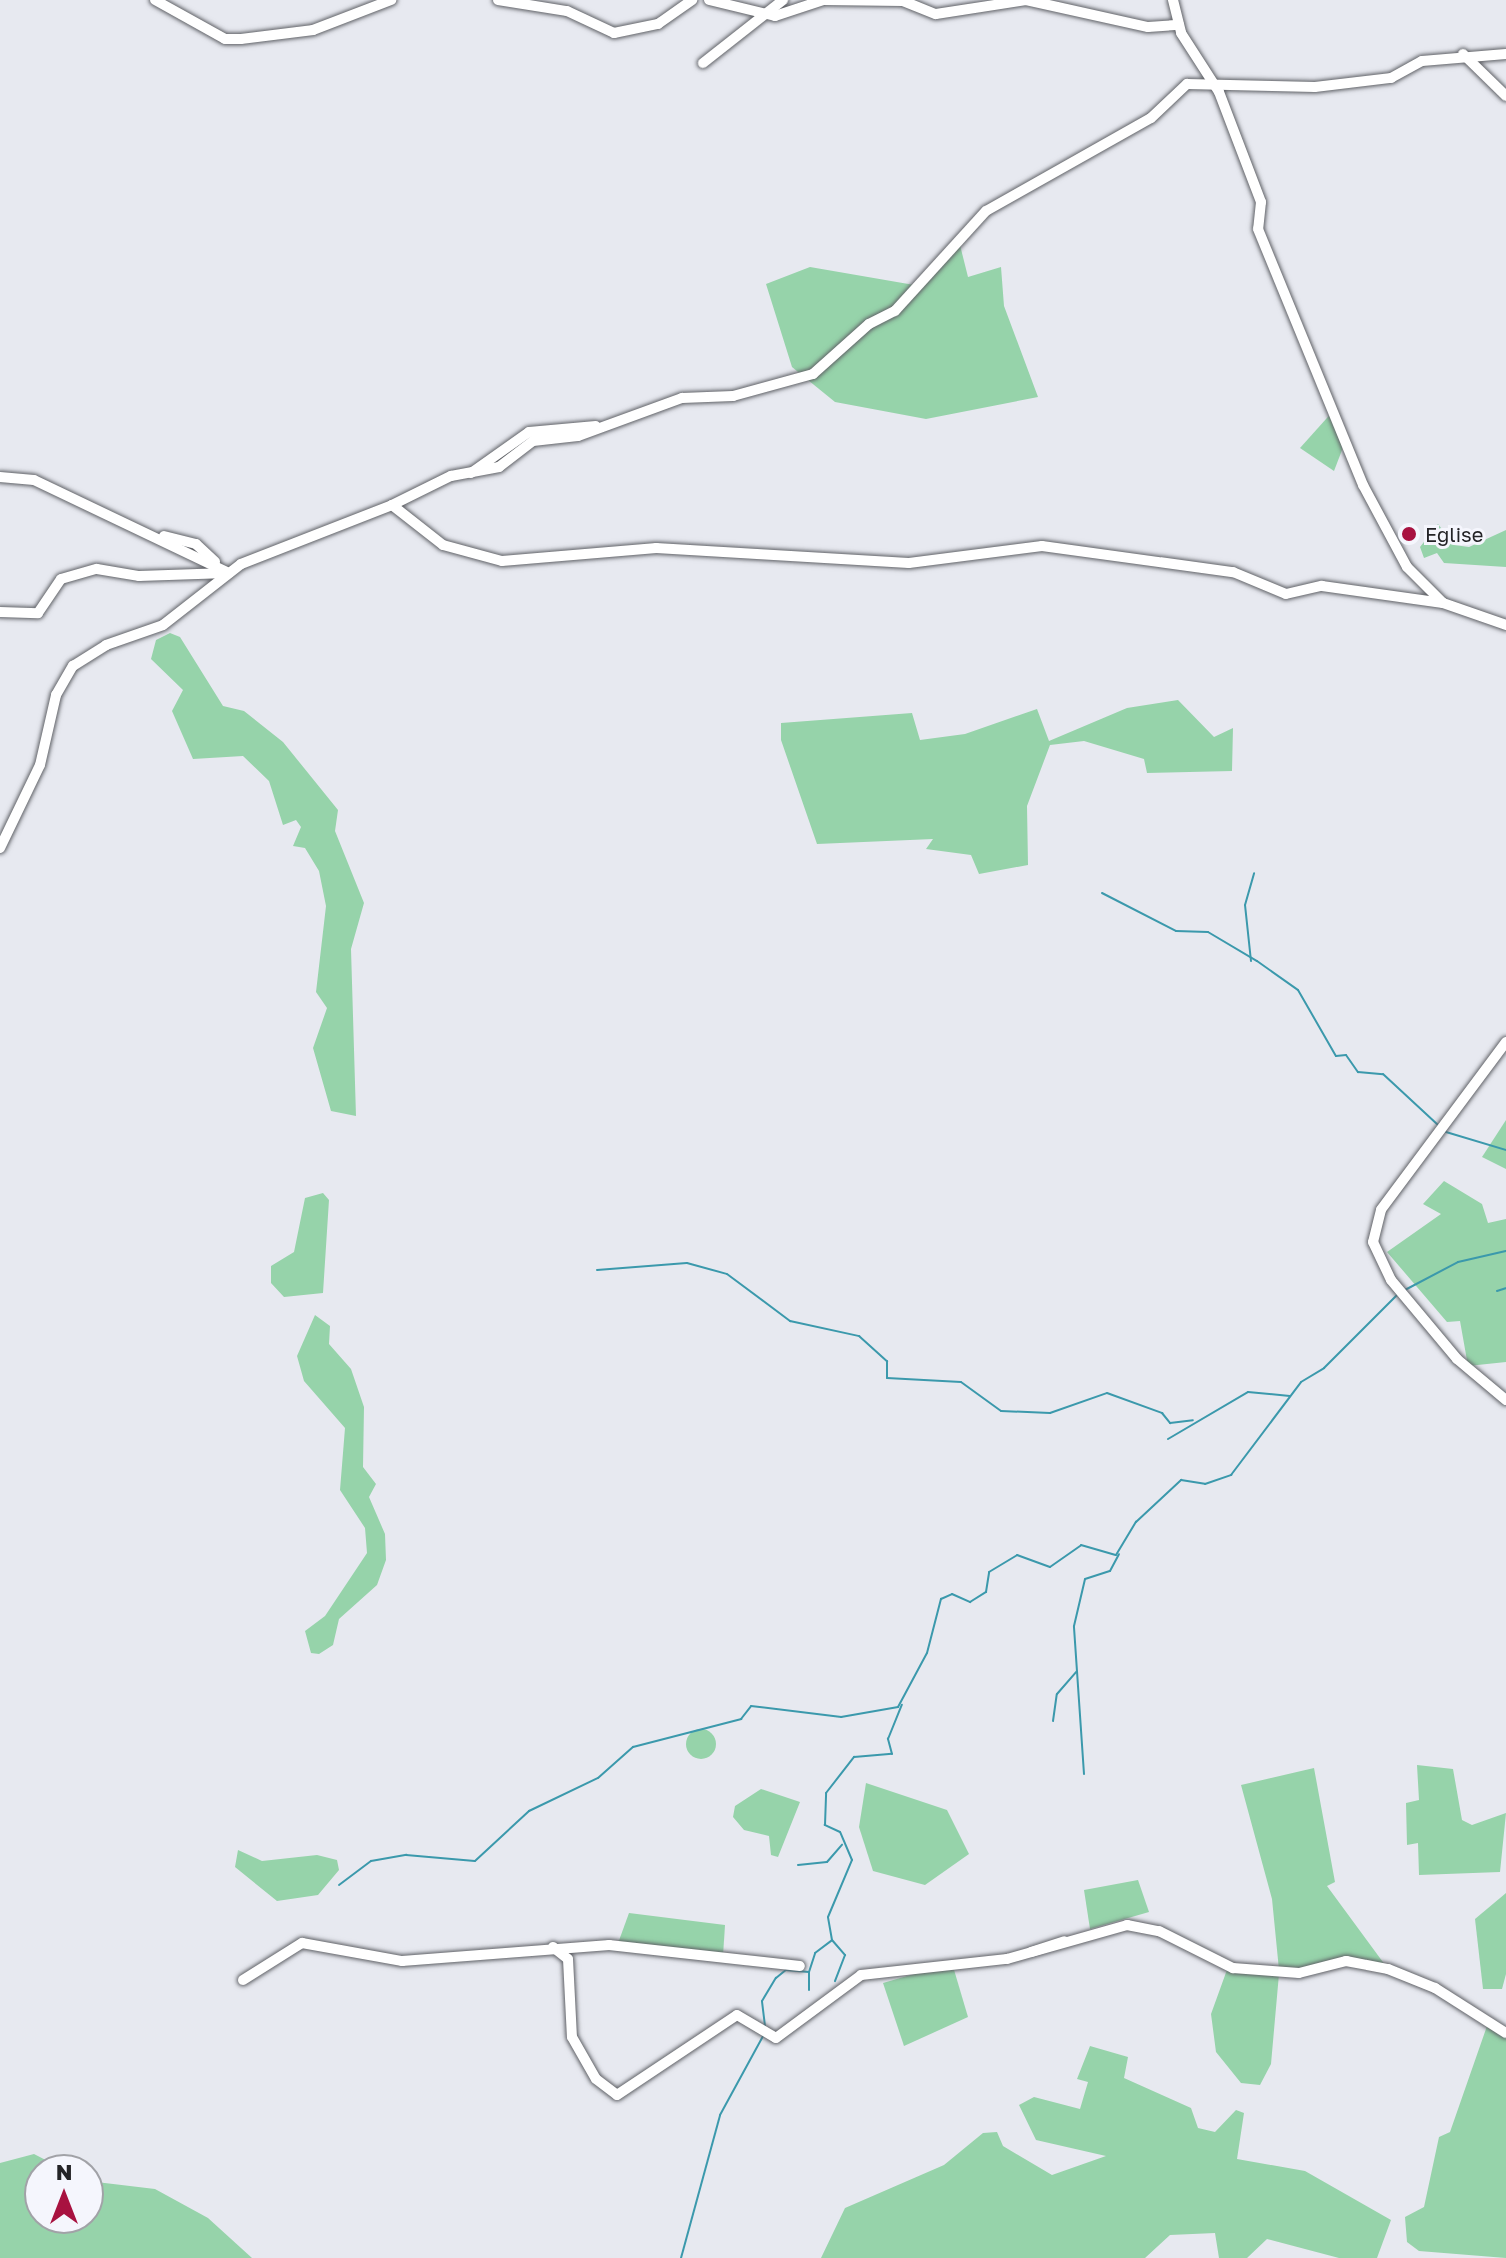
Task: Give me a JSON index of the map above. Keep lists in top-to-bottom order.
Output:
{
  "places": ["Eglise"],
  "north": "top"
}
